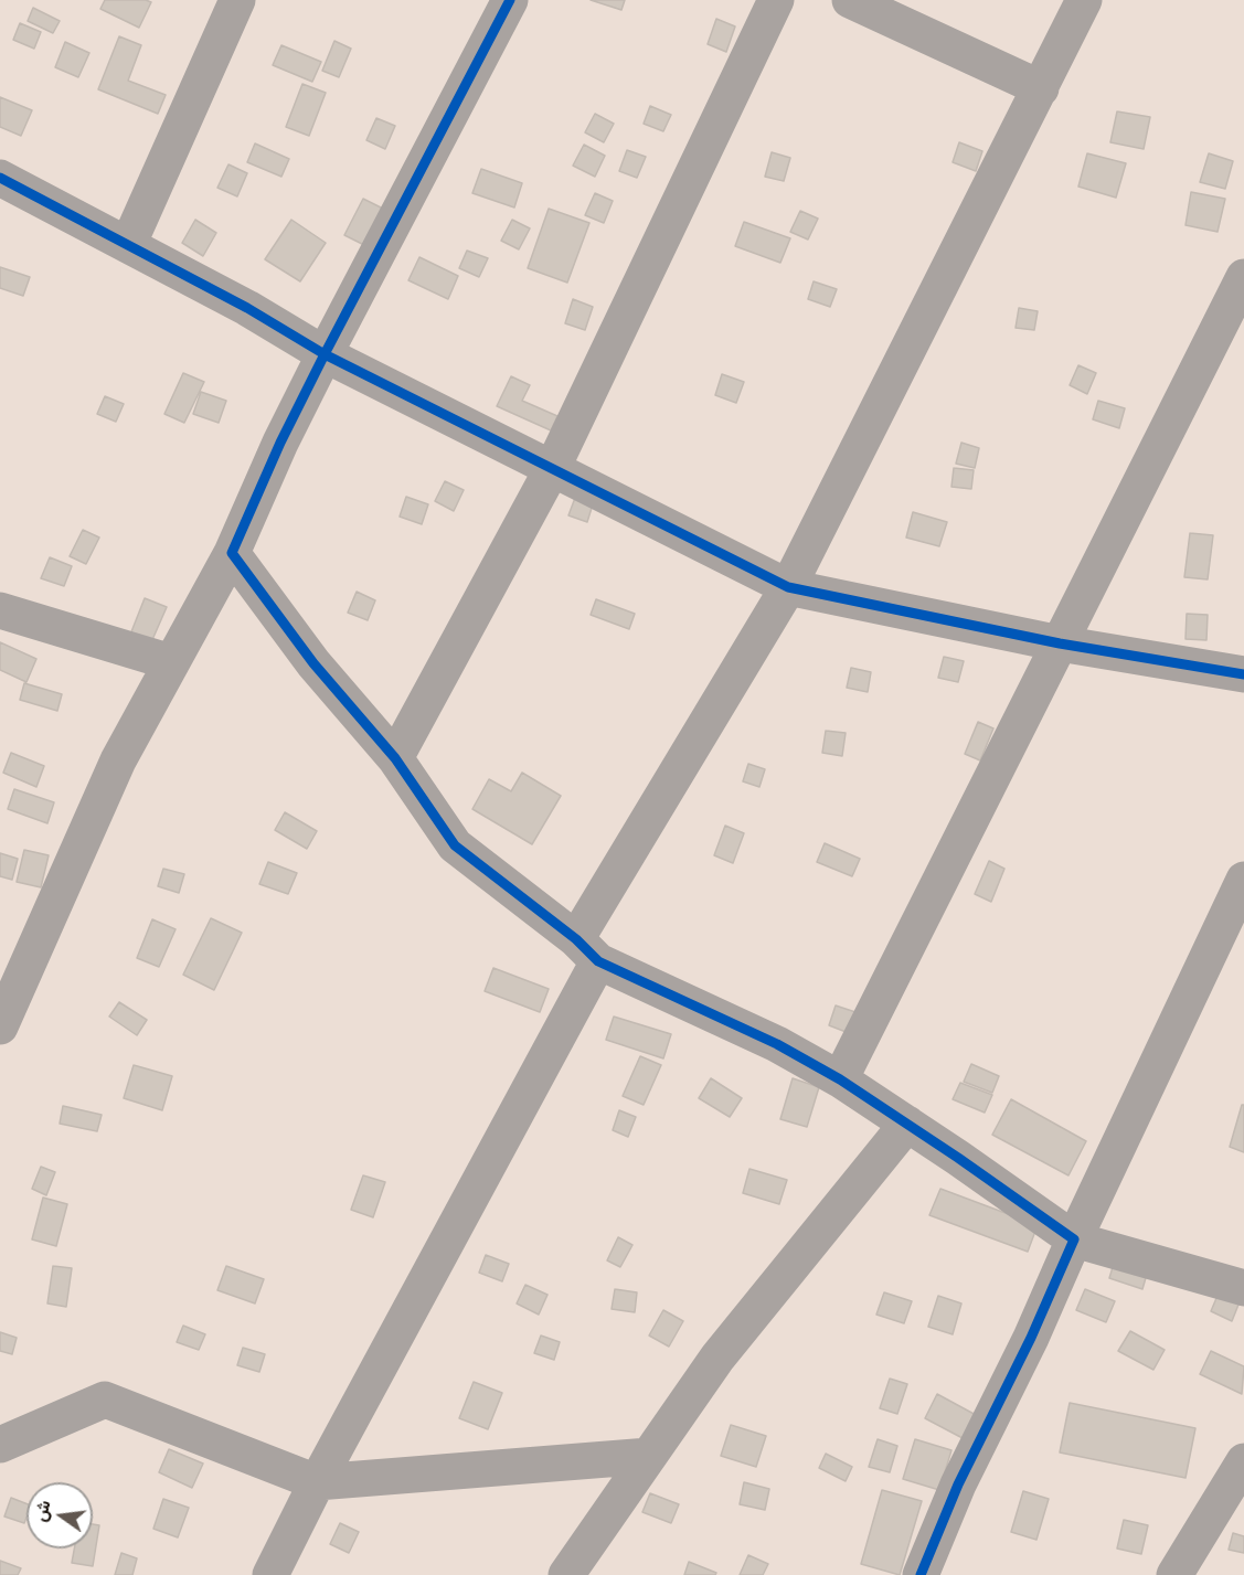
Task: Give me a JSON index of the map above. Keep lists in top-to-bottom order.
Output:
{
  "north": "left"
}
